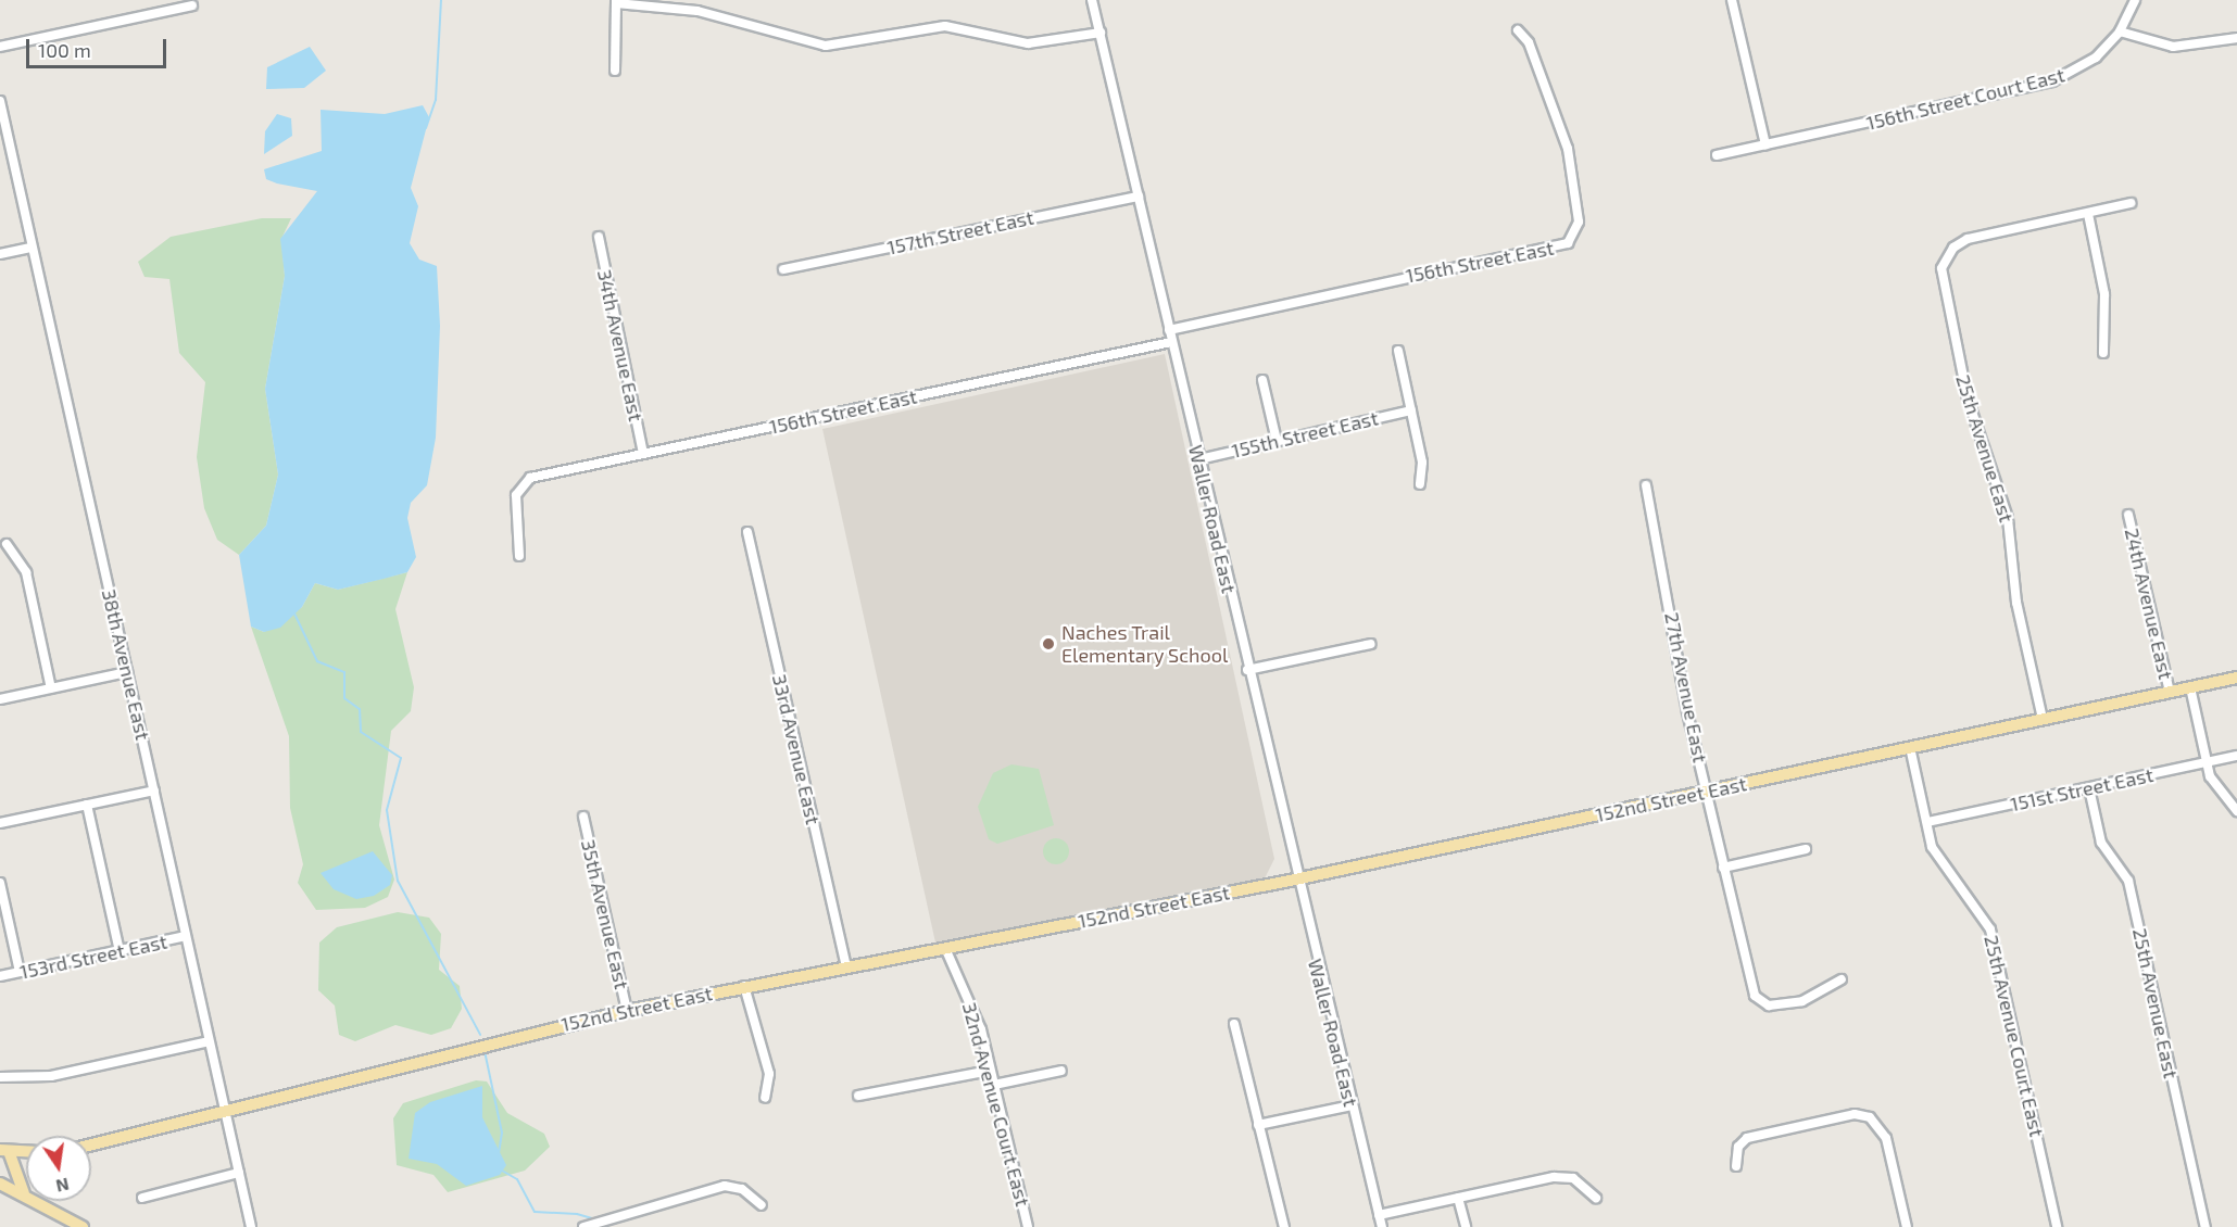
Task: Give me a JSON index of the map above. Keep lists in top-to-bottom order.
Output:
{
  "streets": {
    "main road": ["152nd Street East"],
    "street": [
      "156th Street Court East",
      "157th Street East",
      "156th Street East",
      "34th Avenue East",
      "155th Street East",
      "25th Avenue East",
      "Waller Road East",
      "24th Avenue East",
      "38th Avenue East",
      "27th Avenue East",
      "33rd Avenue East",
      "151st Street East",
      "35th Avenue East",
      "153rd Street East",
      "25th Avenue Court East",
      "32nd Avenue Court East"
    ]
  },
  "crossings": [
    ["157th Street East", "Waller Road East"],
    ["156th Street East", "34th Avenue East"],
    ["156th Street East", "Waller Road East"],
    ["155th Street East", "Waller Road East"],
    ["25th Avenue East", "151st Street East"],
    ["25th Avenue East", "152nd Street East"],
    ["Waller Road East", "152nd Street East"],
    ["24th Avenue East", "151st Street East"],
    ["24th Avenue East", "152nd Street East"],
    ["38th Avenue East", "152nd Street East"],
    ["38th Avenue East", "153rd Street East"],
    ["27th Avenue East", "152nd Street East"],
    ["33rd Avenue East", "152nd Street East"],
    ["151st Street East", "25th Avenue Court East"],
    ["152nd Street East", "35th Avenue East"],
    ["152nd Street East", "25th Avenue Court East"],
    ["152nd Street East", "32nd Avenue Court East"]
  ],
  "places": ["Naches Trail Elementary School"],
  "scale_bar": "100 m",
  "north": "bottom"
}
